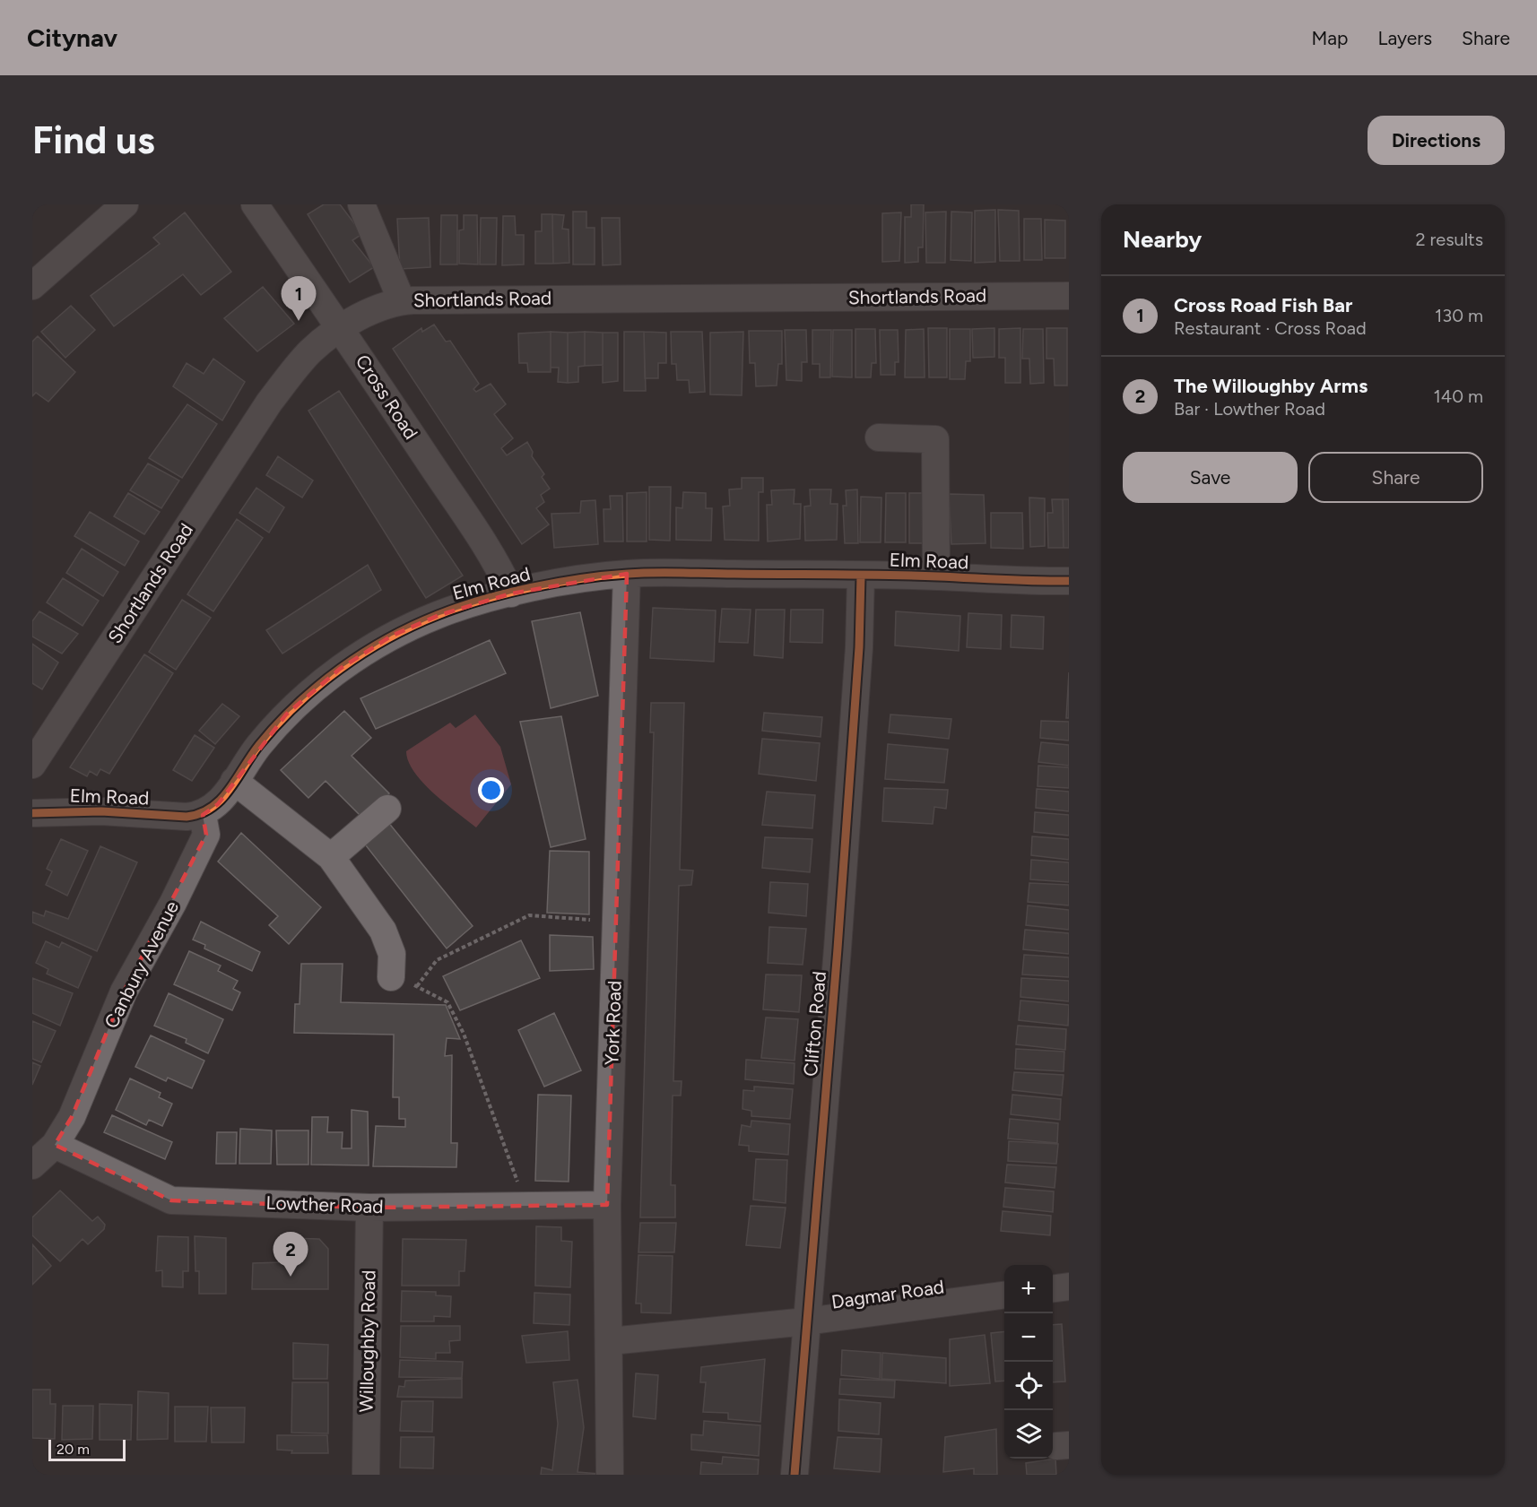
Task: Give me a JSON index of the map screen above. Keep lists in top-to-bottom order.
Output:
{
  "streets": {
    "street": [
      "Shortlands Road",
      "Cross Road",
      "Elm Road",
      "Canbury Avenue",
      "York Road",
      "Clifton Road",
      "Lowther Road",
      "Dagmar Road",
      "Willoughby Road"
    ]
  },
  "crossings": [
    ["Shortlands Road", "Cross Road"],
    ["Cross Road", "Elm Road"],
    ["Elm Road", "Canbury Avenue"],
    ["Elm Road", "York Road"],
    ["Elm Road", "Clifton Road"],
    ["Canbury Avenue", "Lowther Road"],
    ["York Road", "Lowther Road"],
    ["York Road", "Dagmar Road"],
    ["Clifton Road", "Dagmar Road"],
    ["Lowther Road", "Willoughby Road"]
  ],
  "scale_bar": "20 m",
  "page": {
    "header": "Citynav",
    "nav": ["Map", "Layers", "Share"],
    "buttons": [
      "Directions",
      ["Save", "Share"]
    ],
    "title": "Find us",
    "heading": ["Nearby", "2 results"],
    "list": [
      {
        "mark": "1",
        "name": "Cross Road Fish Bar",
        "note": "Restaurant · Cross Road",
        "value": "130 m"
      },
      {
        "mark": "2",
        "name": "The Willoughby Arms",
        "note": "Bar · Lowther Road",
        "value": "140 m"
      }
    ],
    "pins": ["1", "2"],
    "map_buttons": ["+", "−"],
    "scale": "20 m"
  }
}
